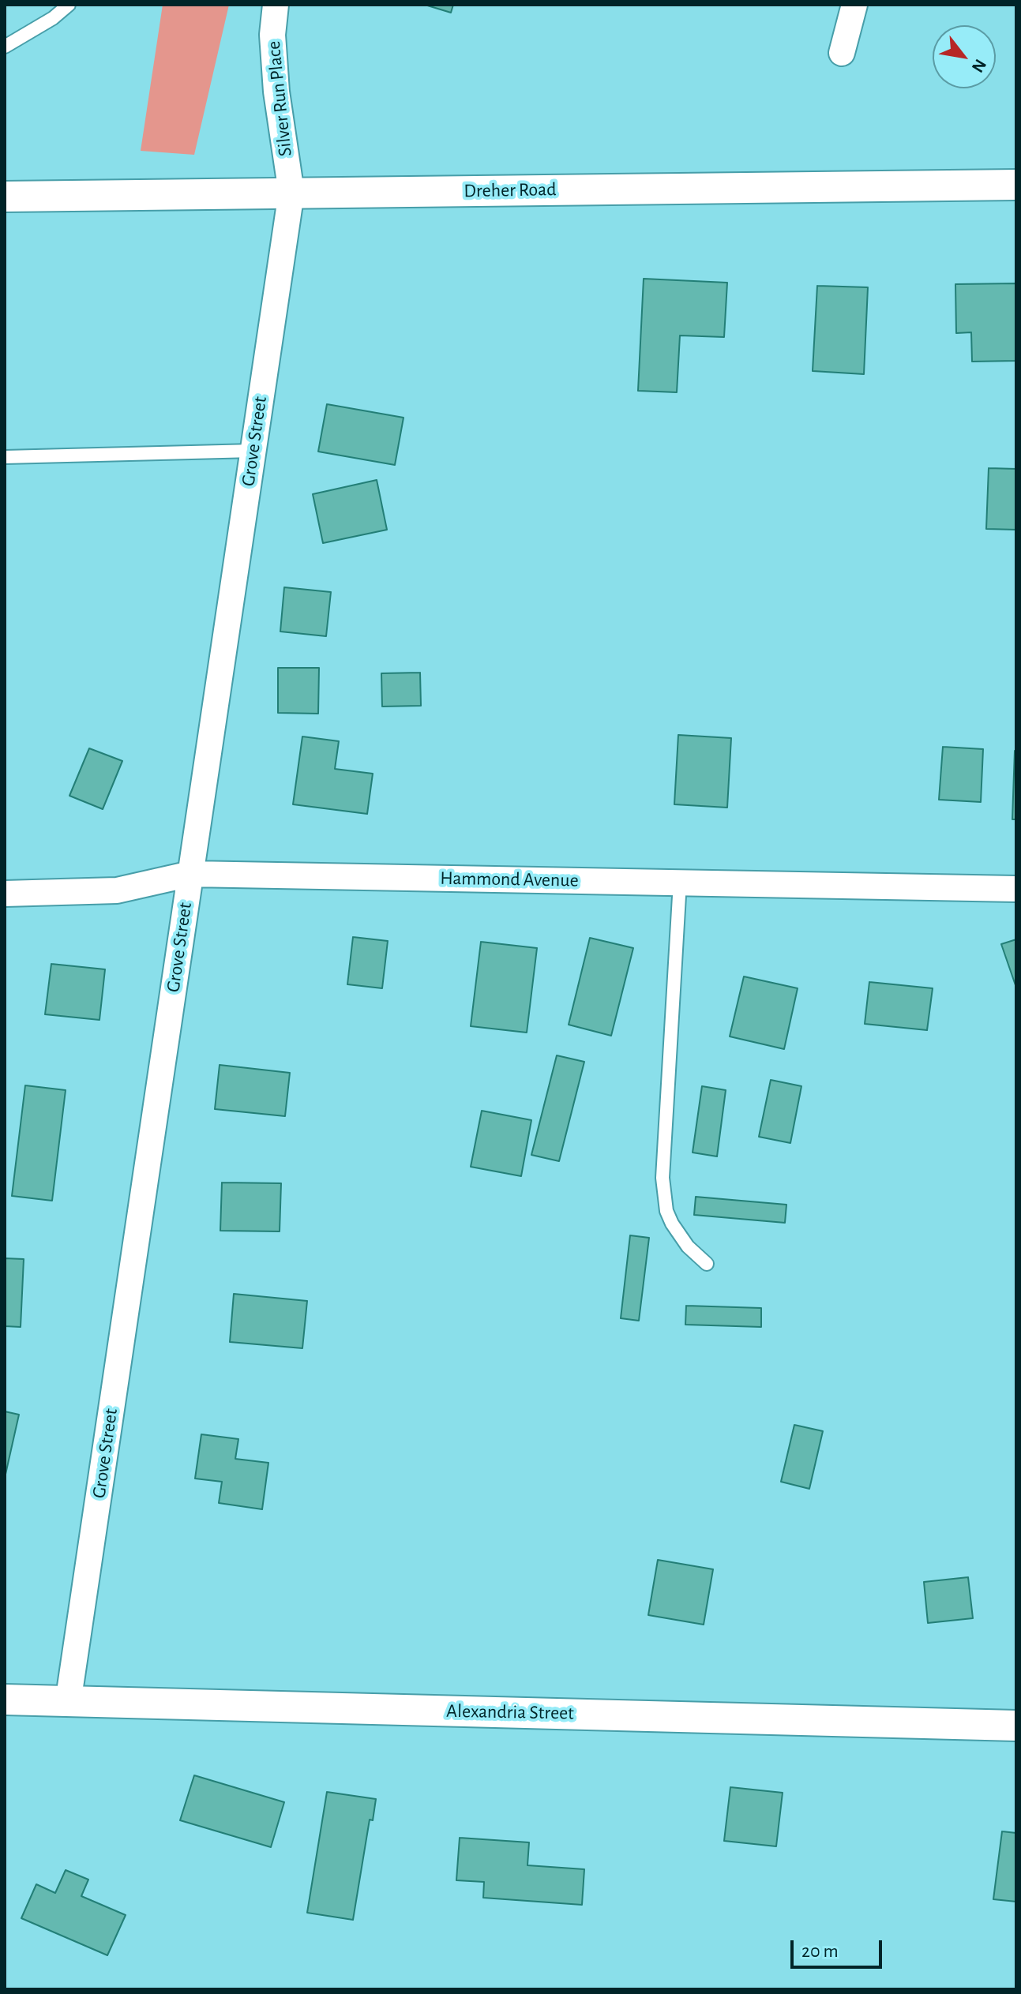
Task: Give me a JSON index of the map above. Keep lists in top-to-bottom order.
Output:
{
  "streets": {
    "street": [
      "Silver Run Place",
      "Dreher Road",
      "Grove Street",
      "Hammond Avenue",
      "Alexandria Street"
    ]
  },
  "crossings": [
    ["Silver Run Place", "Dreher Road"],
    ["Silver Run Place", "Grove Street"],
    ["Dreher Road", "Grove Street"],
    ["Grove Street", "Hammond Avenue"],
    ["Grove Street", "Alexandria Street"]
  ],
  "scale_bar": "20 m",
  "north": "bottom right"
}
